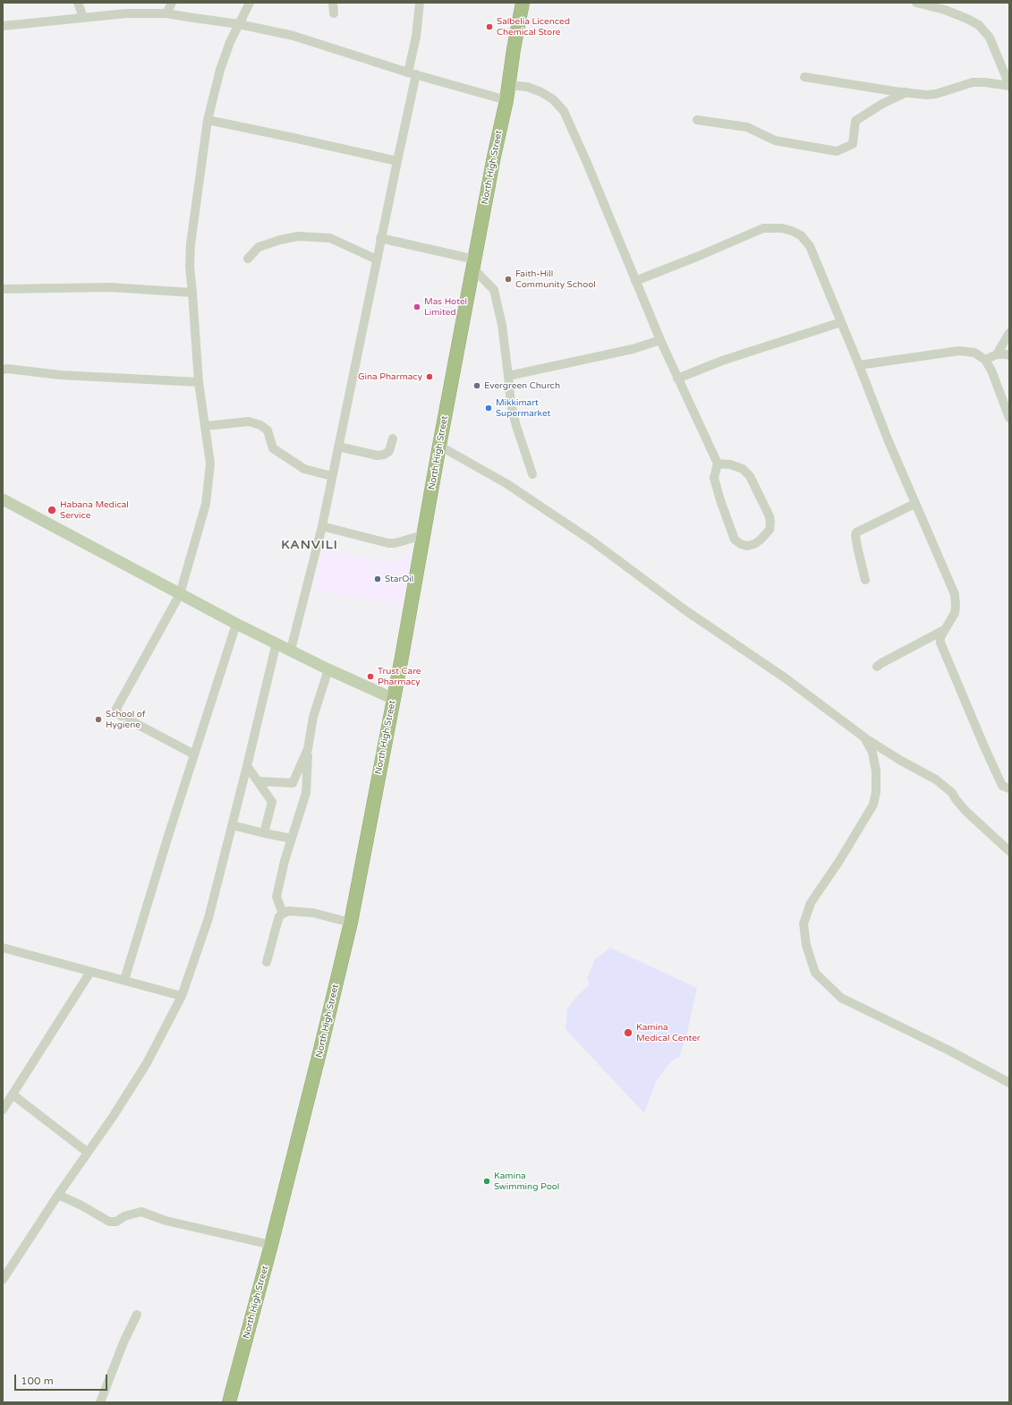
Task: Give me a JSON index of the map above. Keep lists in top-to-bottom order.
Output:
{
  "streets": {
    "highway": ["North High Street"]
  },
  "districts": ["KANVILI"],
  "places": [
    "Salbelia Licenced Chemical Store",
    "Faith-Hill Community School",
    "Mas Hotel Limited",
    "Gina Pharmacy",
    "Evergreen Church",
    "Mikkimart Supermarket",
    "Habana Medical Service",
    "StarOil",
    "Trust Care Pharmacy",
    "School of Hygiene",
    "Kamina Medical Center",
    "Kamina Swimming Pool"
  ],
  "scale_bar": "100 m"
}
